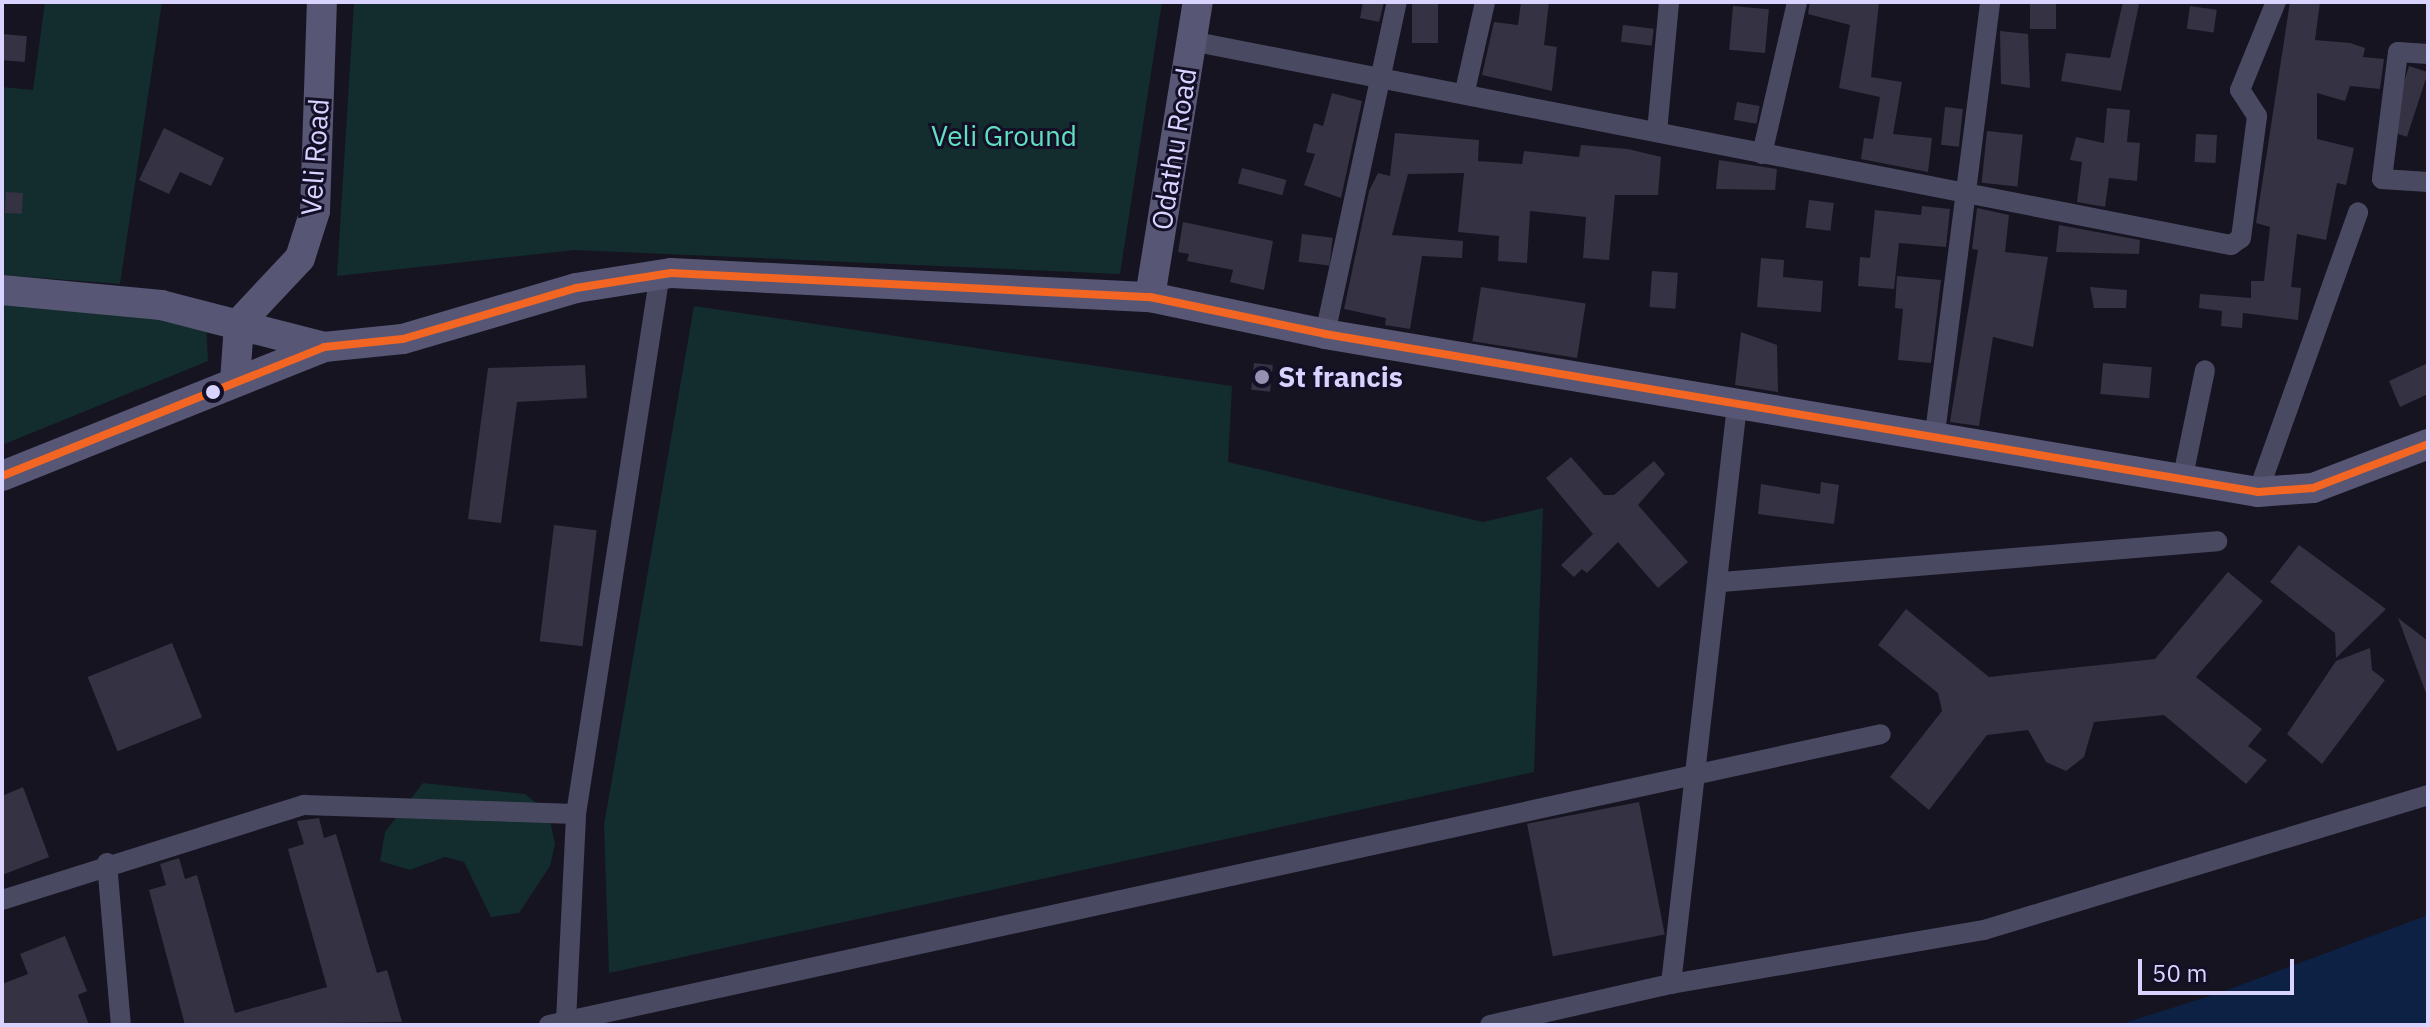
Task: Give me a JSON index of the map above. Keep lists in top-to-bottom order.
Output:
{
  "streets": {
    "main road": ["Odathu Road", "Veli Road"]
  },
  "parks": ["Veli Ground"],
  "places": ["St francis"],
  "scale_bar": "50 m"
}
